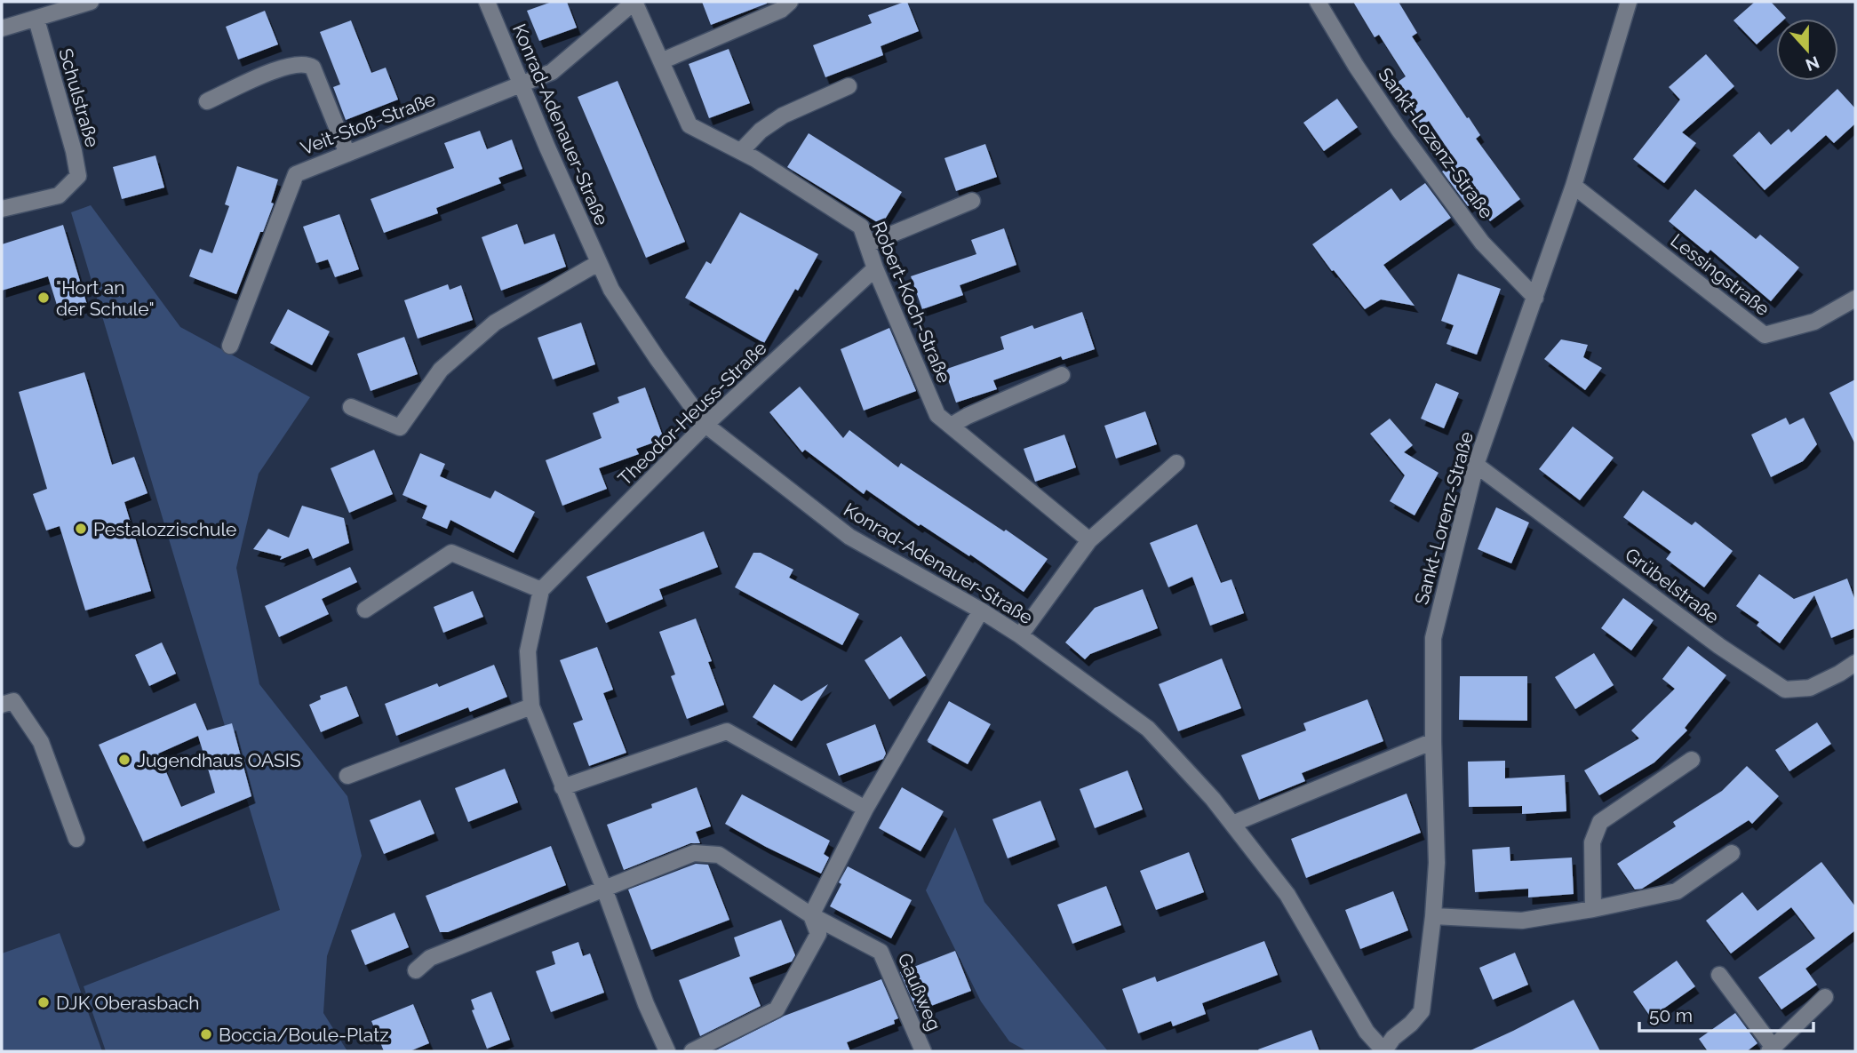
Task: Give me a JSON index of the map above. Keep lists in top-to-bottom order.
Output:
{
  "streets": {
    "street": [
      "Schulstraße",
      "Veit-Stoß-Straße",
      "Konrad-Adenauer-Straße",
      "Sankt-Lozenz-Straße",
      "Lessingstraße",
      "Robert-Koch-Straße",
      "Theodor-Heuss-Straße",
      "Sankt-Lorenz-Straße",
      "Grübelstraße",
      "Gaußweg"
    ]
  },
  "crossings": [
    ["Veit-Stoß-Straße", "Konrad-Adenauer-Straße"],
    ["Veit-Stoß-Straße", "Robert-Koch-Straße"],
    ["Konrad-Adenauer-Straße", "Theodor-Heuss-Straße"],
    ["Konrad-Adenauer-Straße", "Sankt-Lorenz-Straße"],
    ["Sankt-Lozenz-Straße", "Sankt-Lorenz-Straße"],
    ["Lessingstraße", "Sankt-Lorenz-Straße"],
    ["Robert-Koch-Straße", "Theodor-Heuss-Straße"],
    ["Sankt-Lorenz-Straße", "Grübelstraße"]
  ],
  "places": [
    "\"Hort an der Schule\"",
    "Pestalozzischule",
    "Jugendhaus OASIS",
    "DJK Oberasbach",
    "Boccia/Boule-Platz"
  ],
  "scale_bar": "50 m",
  "north": "bottom"
}
